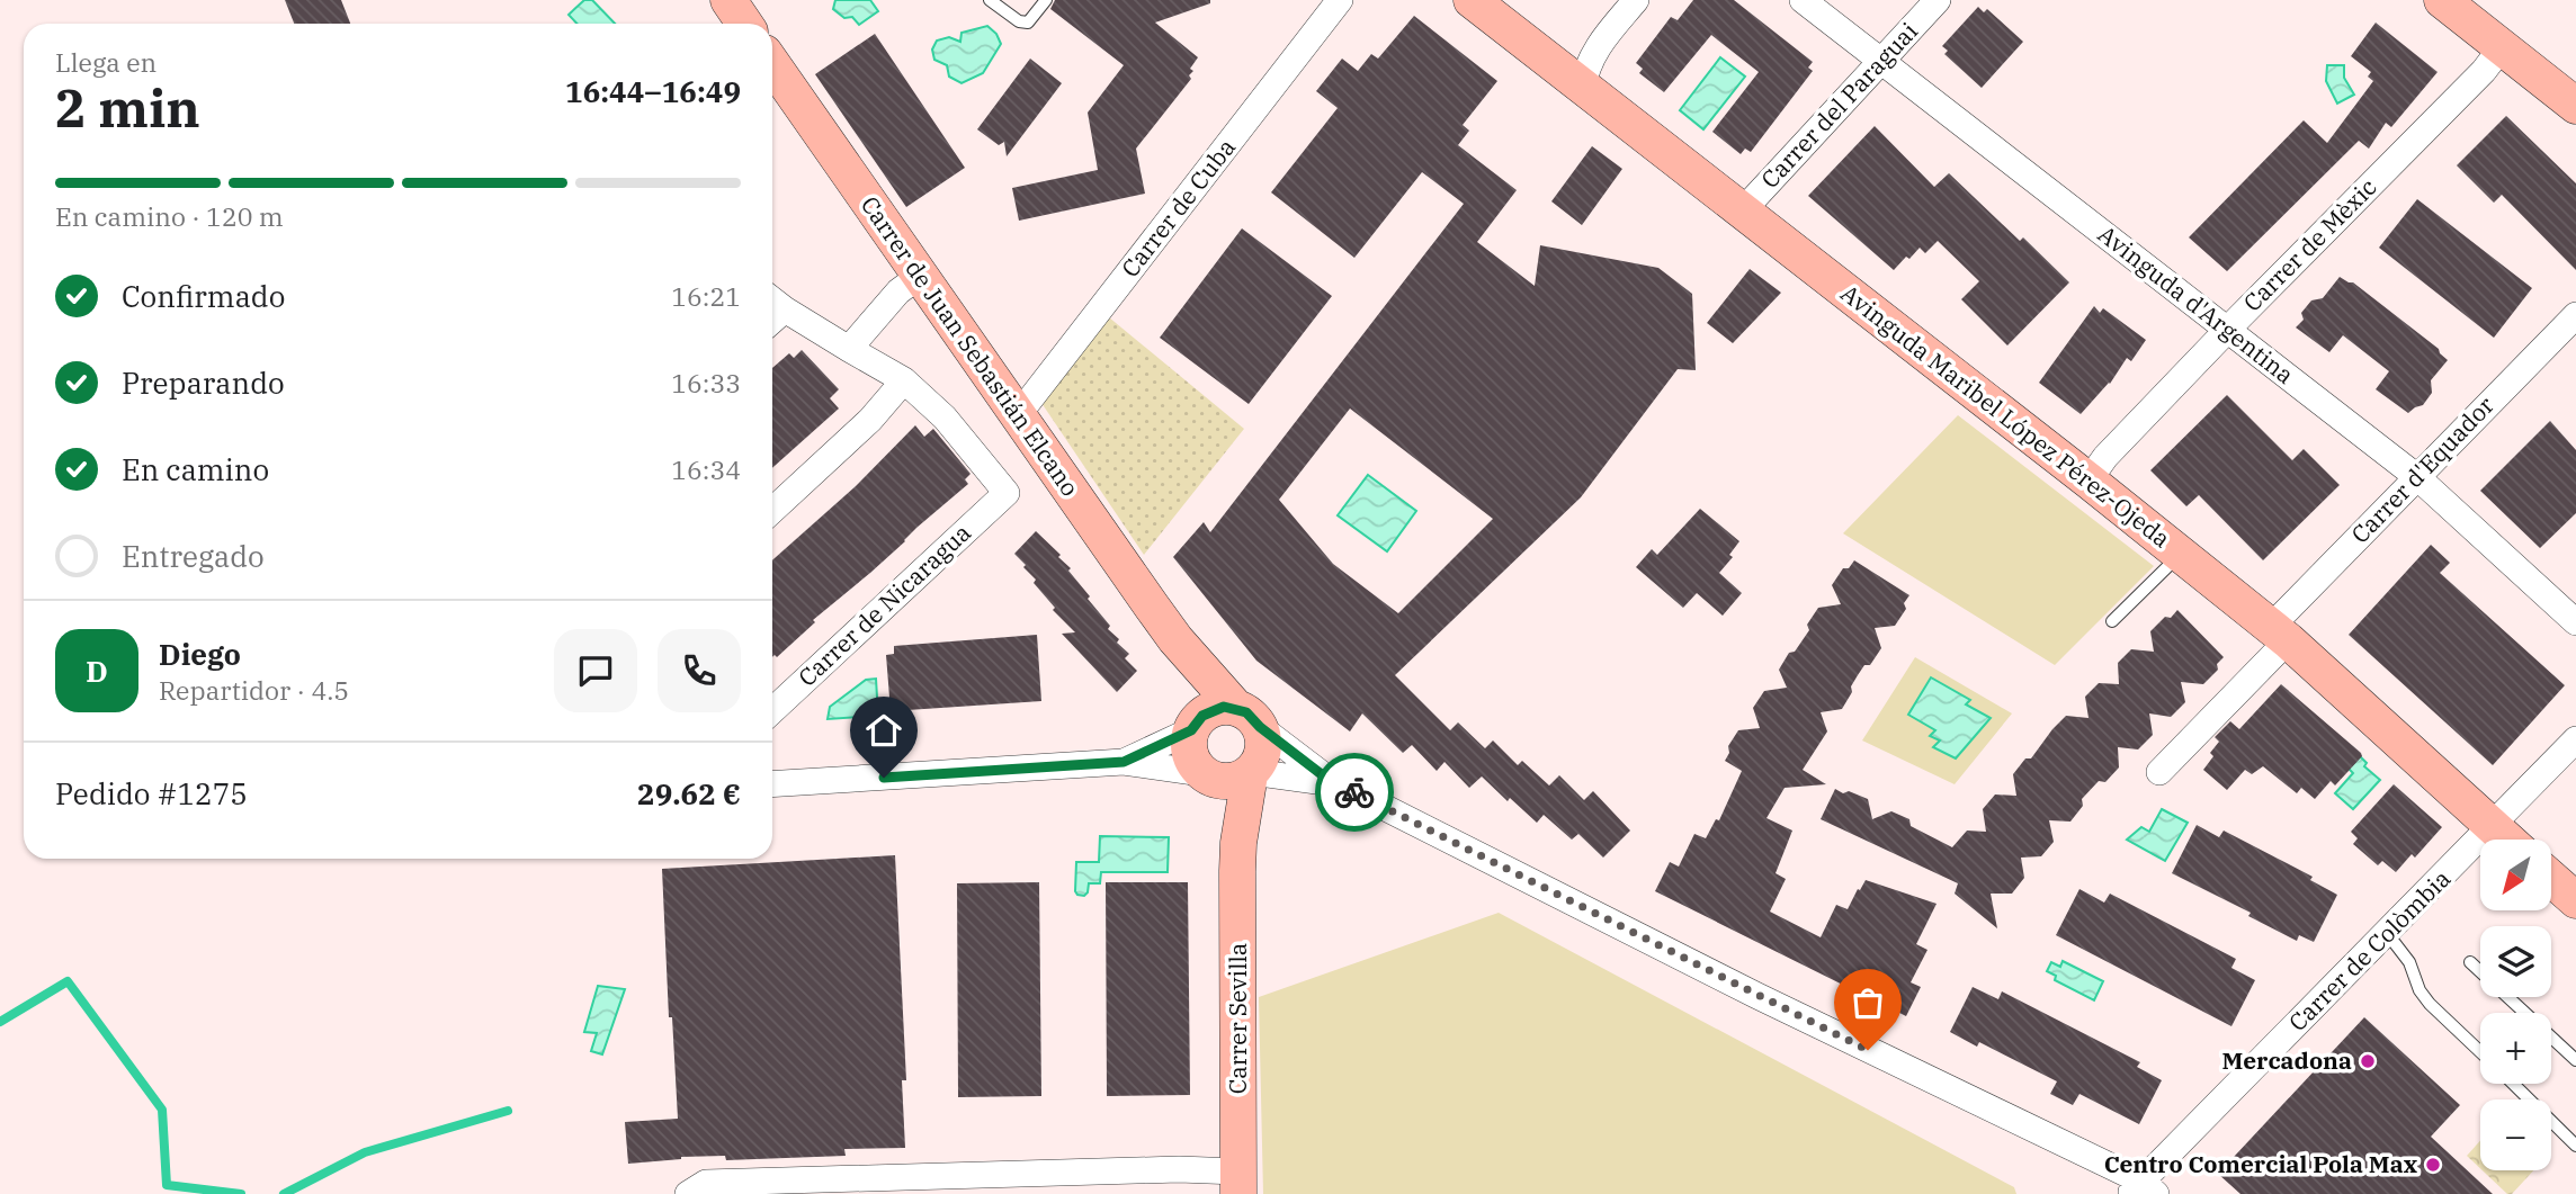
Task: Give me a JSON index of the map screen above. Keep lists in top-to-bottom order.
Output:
{
  "streets": {
    "main road": ["Carrer de Juan Sebastián Elcano", "Avinguda Maribel López Pérez-Ojeda", "Carrer Sevilla"],
    "street": [
      "Carrer del Paraguai",
      "Carrer de Cuba",
      "Carrer de Mèxic",
      "Avinguda d'Argentina",
      "Carrer d'Equador",
      "Carrer de Nicaragua",
      "Carrer de Colòmbia"
    ]
  },
  "crossings": [
    ["Carrer del Paraguai", "Avinguda d'Argentina"],
    ["Carrer del Paraguai", "Avinguda Maribel López Pérez-Ojeda"],
    ["Carrer de Cuba", "Carrer de Juan Sebastián Elcano"],
    ["Carrer de Mèxic", "Avinguda d'Argentina"],
    ["Carrer de Mèxic", "Avinguda Maribel López Pérez-Ojeda"],
    ["Avinguda d'Argentina", "Carrer d'Equador"],
    ["Carrer de Juan Sebastián Elcano", "Carrer de Colòmbia"],
    ["Carrer de Juan Sebastián Elcano", "Carrer Sevilla"],
    ["Avinguda Maribel López Pérez-Ojeda", "Carrer d'Equador"],
    ["Avinguda Maribel López Pérez-Ojeda", "Carrer de Colòmbia"]
  ],
  "places": ["Mercadona", "Centro Comercial Pola Max"],
  "north": "bottom left",
  "page": {
    "heading": ["2 min", "Llega en", "16:44–16:49"],
    "panel": [
      "Diego",
      "Repartidor · 4.5",
      "Pedido #1275",
      "29.62 €"
    ],
    "bar": "En camino · 120 m",
    "list": [
      ["Confirmado", "16:21"],
      ["Preparando", "16:33"],
      ["En camino", "16:34"],
      "Entregado"
    ],
    "round": "D",
    "map_buttons": ["+", "−"]
  }
}
